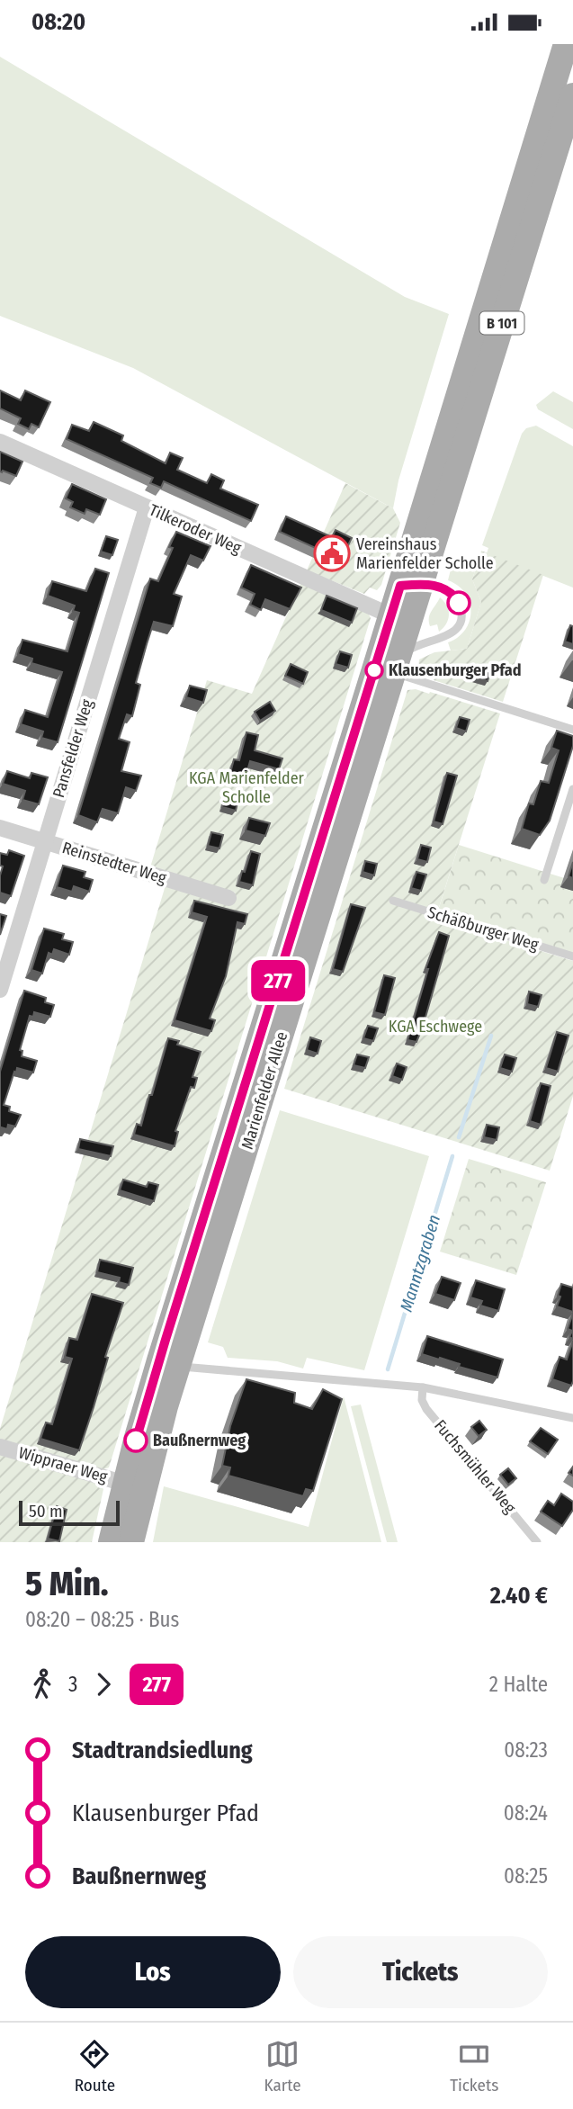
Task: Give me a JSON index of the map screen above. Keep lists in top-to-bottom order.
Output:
{
  "streets": {
    "main road": ["B 101", "Marienfelder Allee"],
    "street": [
      "Tilkeroder Weg",
      "Pansfelder Weg",
      "Reinstedter Weg",
      "Wippraer Weg"
    ],
    "lane": ["Schäßburger Weg", "Fuchsmühler Weg"]
  },
  "crossings": [
    ["B 101", "Marienfelder Allee"],
    ["Tilkeroder Weg", "Pansfelder Weg"],
    ["Tilkeroder Weg", "Marienfelder Allee"],
    ["Pansfelder Weg", "Reinstedter Weg"],
    ["Marienfelder Allee", "Wippraer Weg"]
  ],
  "water": ["Manntzgraben"],
  "parks": ["KGA Marienfelder Scholle", "KGA Eschwege"],
  "places": {
    "public building": ["Vereinshaus Marienfelder Scholle"],
    "other": ["Klausenburger Pfad", "Baußnernweg"]
  },
  "lines": ["bus line 277"],
  "scale_bar": "50 m",
  "page": {
    "status": "08:20",
    "on_map": "277",
    "scale": "50 m",
    "heading": ["5 Min.", "08:20 – 08:25 · Bus", "2.40 €"],
    "legs": ["3", "277", "2 Halte"],
    "list": [
      {
        "name": "Stadtrandsiedlung",
        "value": "08:23"
      },
      {
        "name": "Klausenburger Pfad",
        "value": "08:24"
      },
      {
        "name": "Baußnernweg",
        "value": "08:25"
      }
    ],
    "buttons": ["Los", "Tickets"],
    "tabs": ["Route", "Karte", "Tickets"]
  }
}
